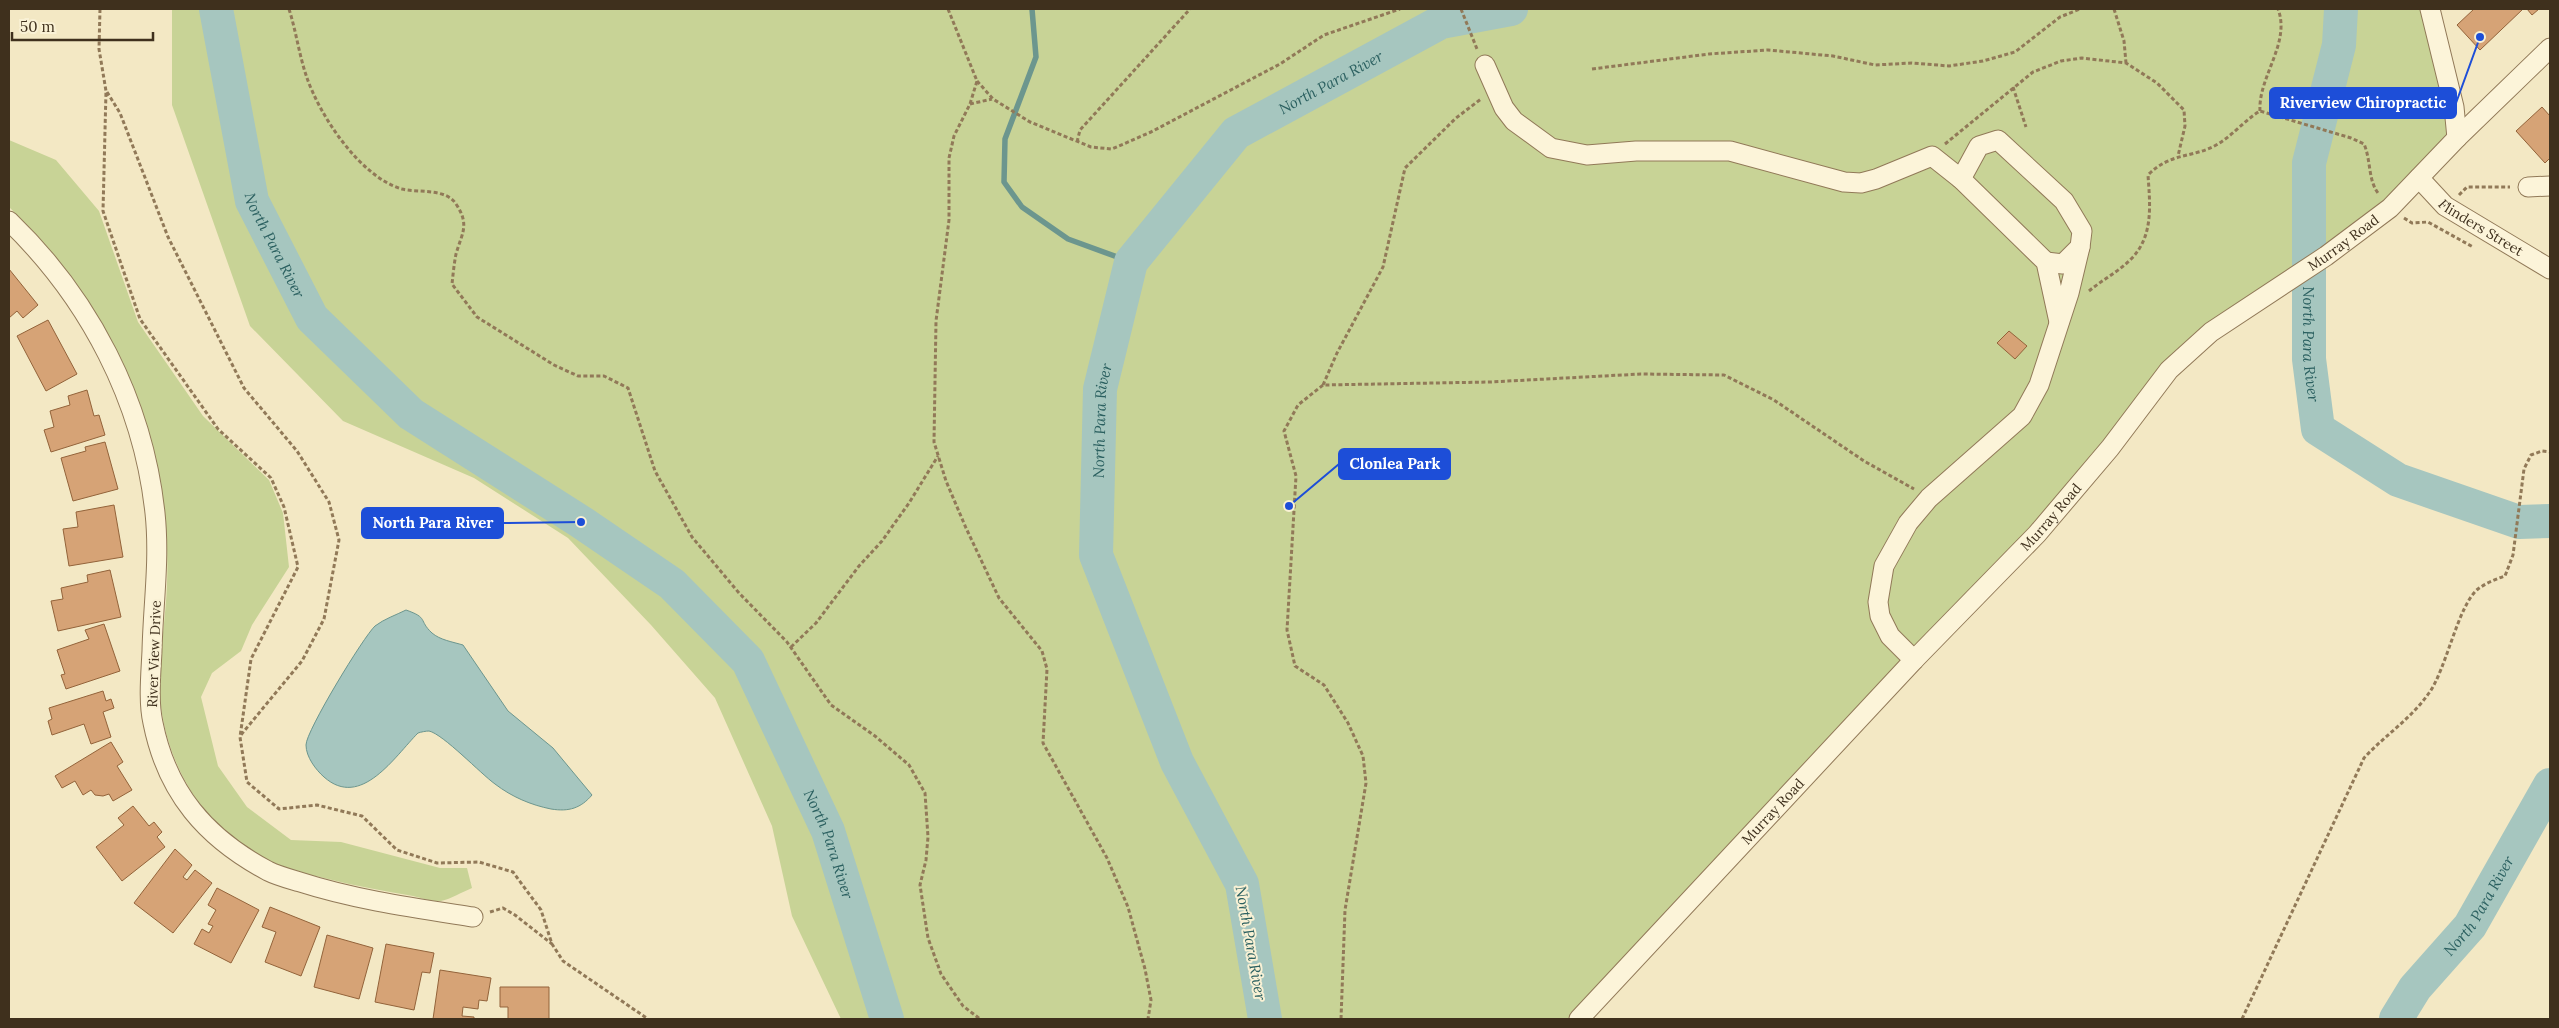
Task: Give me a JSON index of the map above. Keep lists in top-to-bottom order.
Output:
{
  "streets": {
    "street": ["Flinders Street", "Murray Road", "River View Drive"]
  },
  "crossings": [
    ["Flinders Street", "Murray Road"]
  ],
  "water": ["North Para River"],
  "places": ["Riverview Chiropractic", "Clonlea Park", "North Para River"],
  "scale_bar": "50 m"
}
